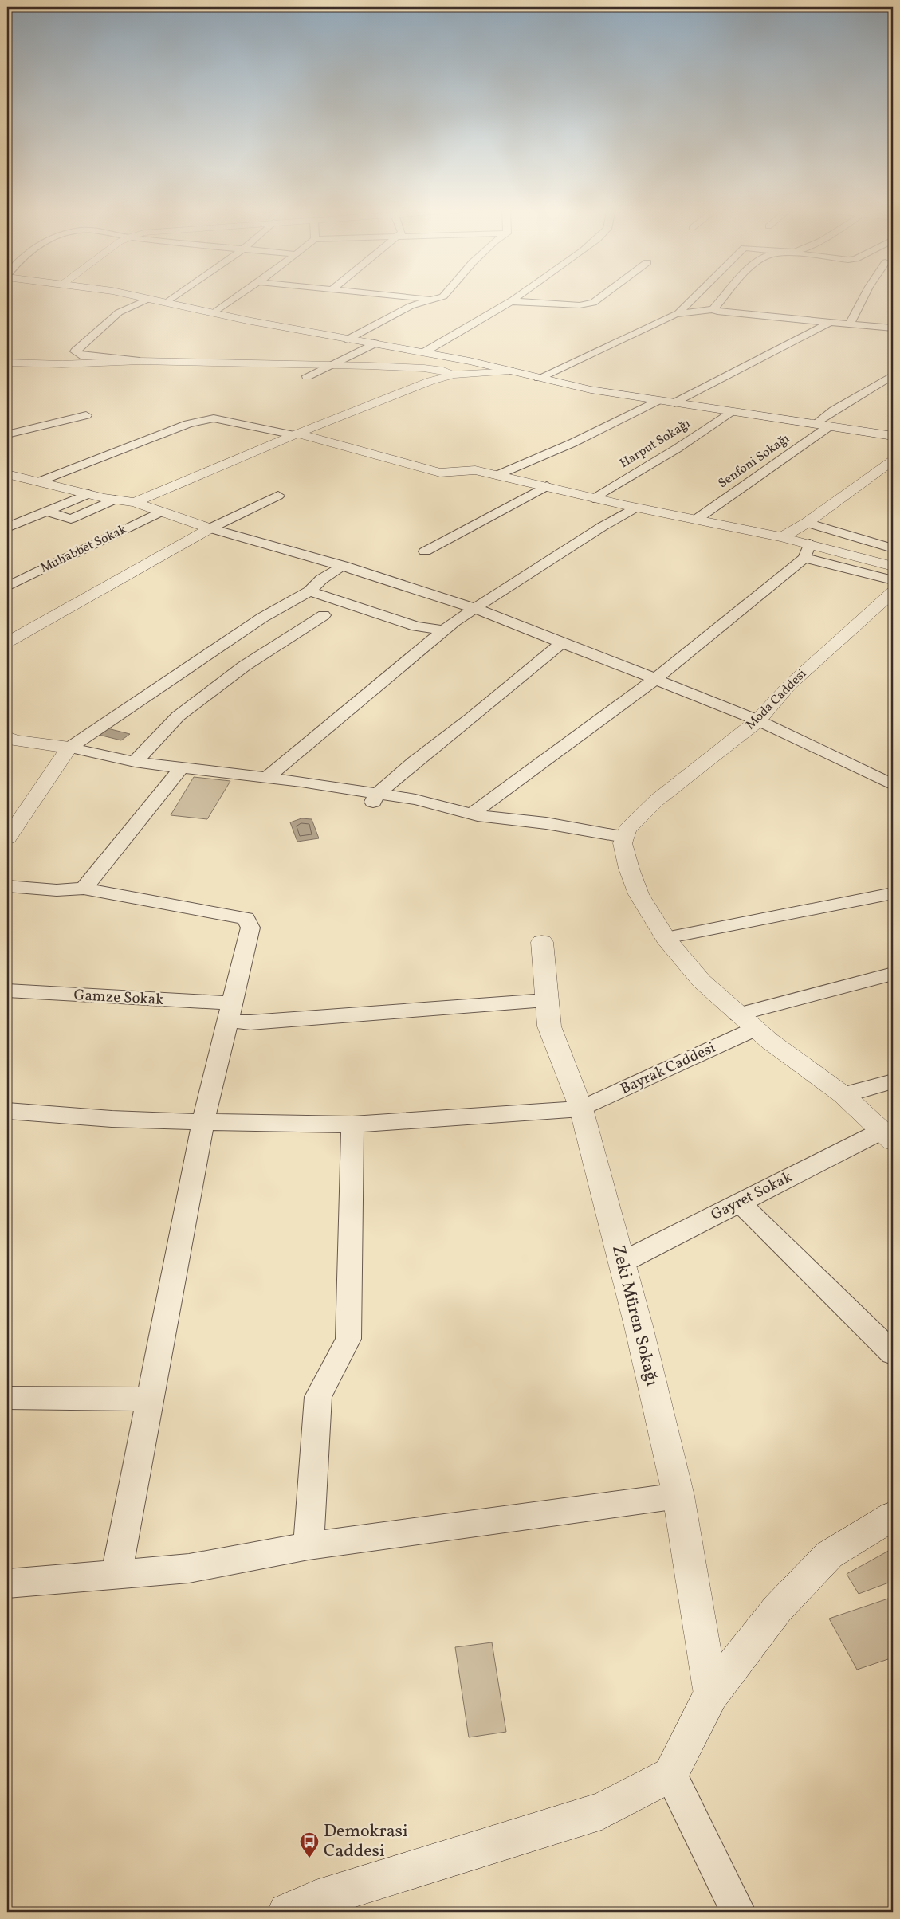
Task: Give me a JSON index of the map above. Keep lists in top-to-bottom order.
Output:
{
  "streets": {
    "street": [
      "Harput Sokağı",
      "Senfoni Sokağı",
      "Muhabbet Sokak",
      "Moda Caddesi",
      "Gamze Sokak",
      "Bayrak Caddesi",
      "Gayret Sokak",
      "Zeki Müren Sokağı"
    ]
  },
  "crossings": [
    ["Gamze Sokak", "Zeki Müren Sokağı"],
    ["Bayrak Caddesi", "Zeki Müren Sokağı"],
    ["Gayret Sokak", "Zeki Müren Sokağı"]
  ],
  "places": {
    "bus stop": ["Demokrasi Caddesi"]
  }
}
